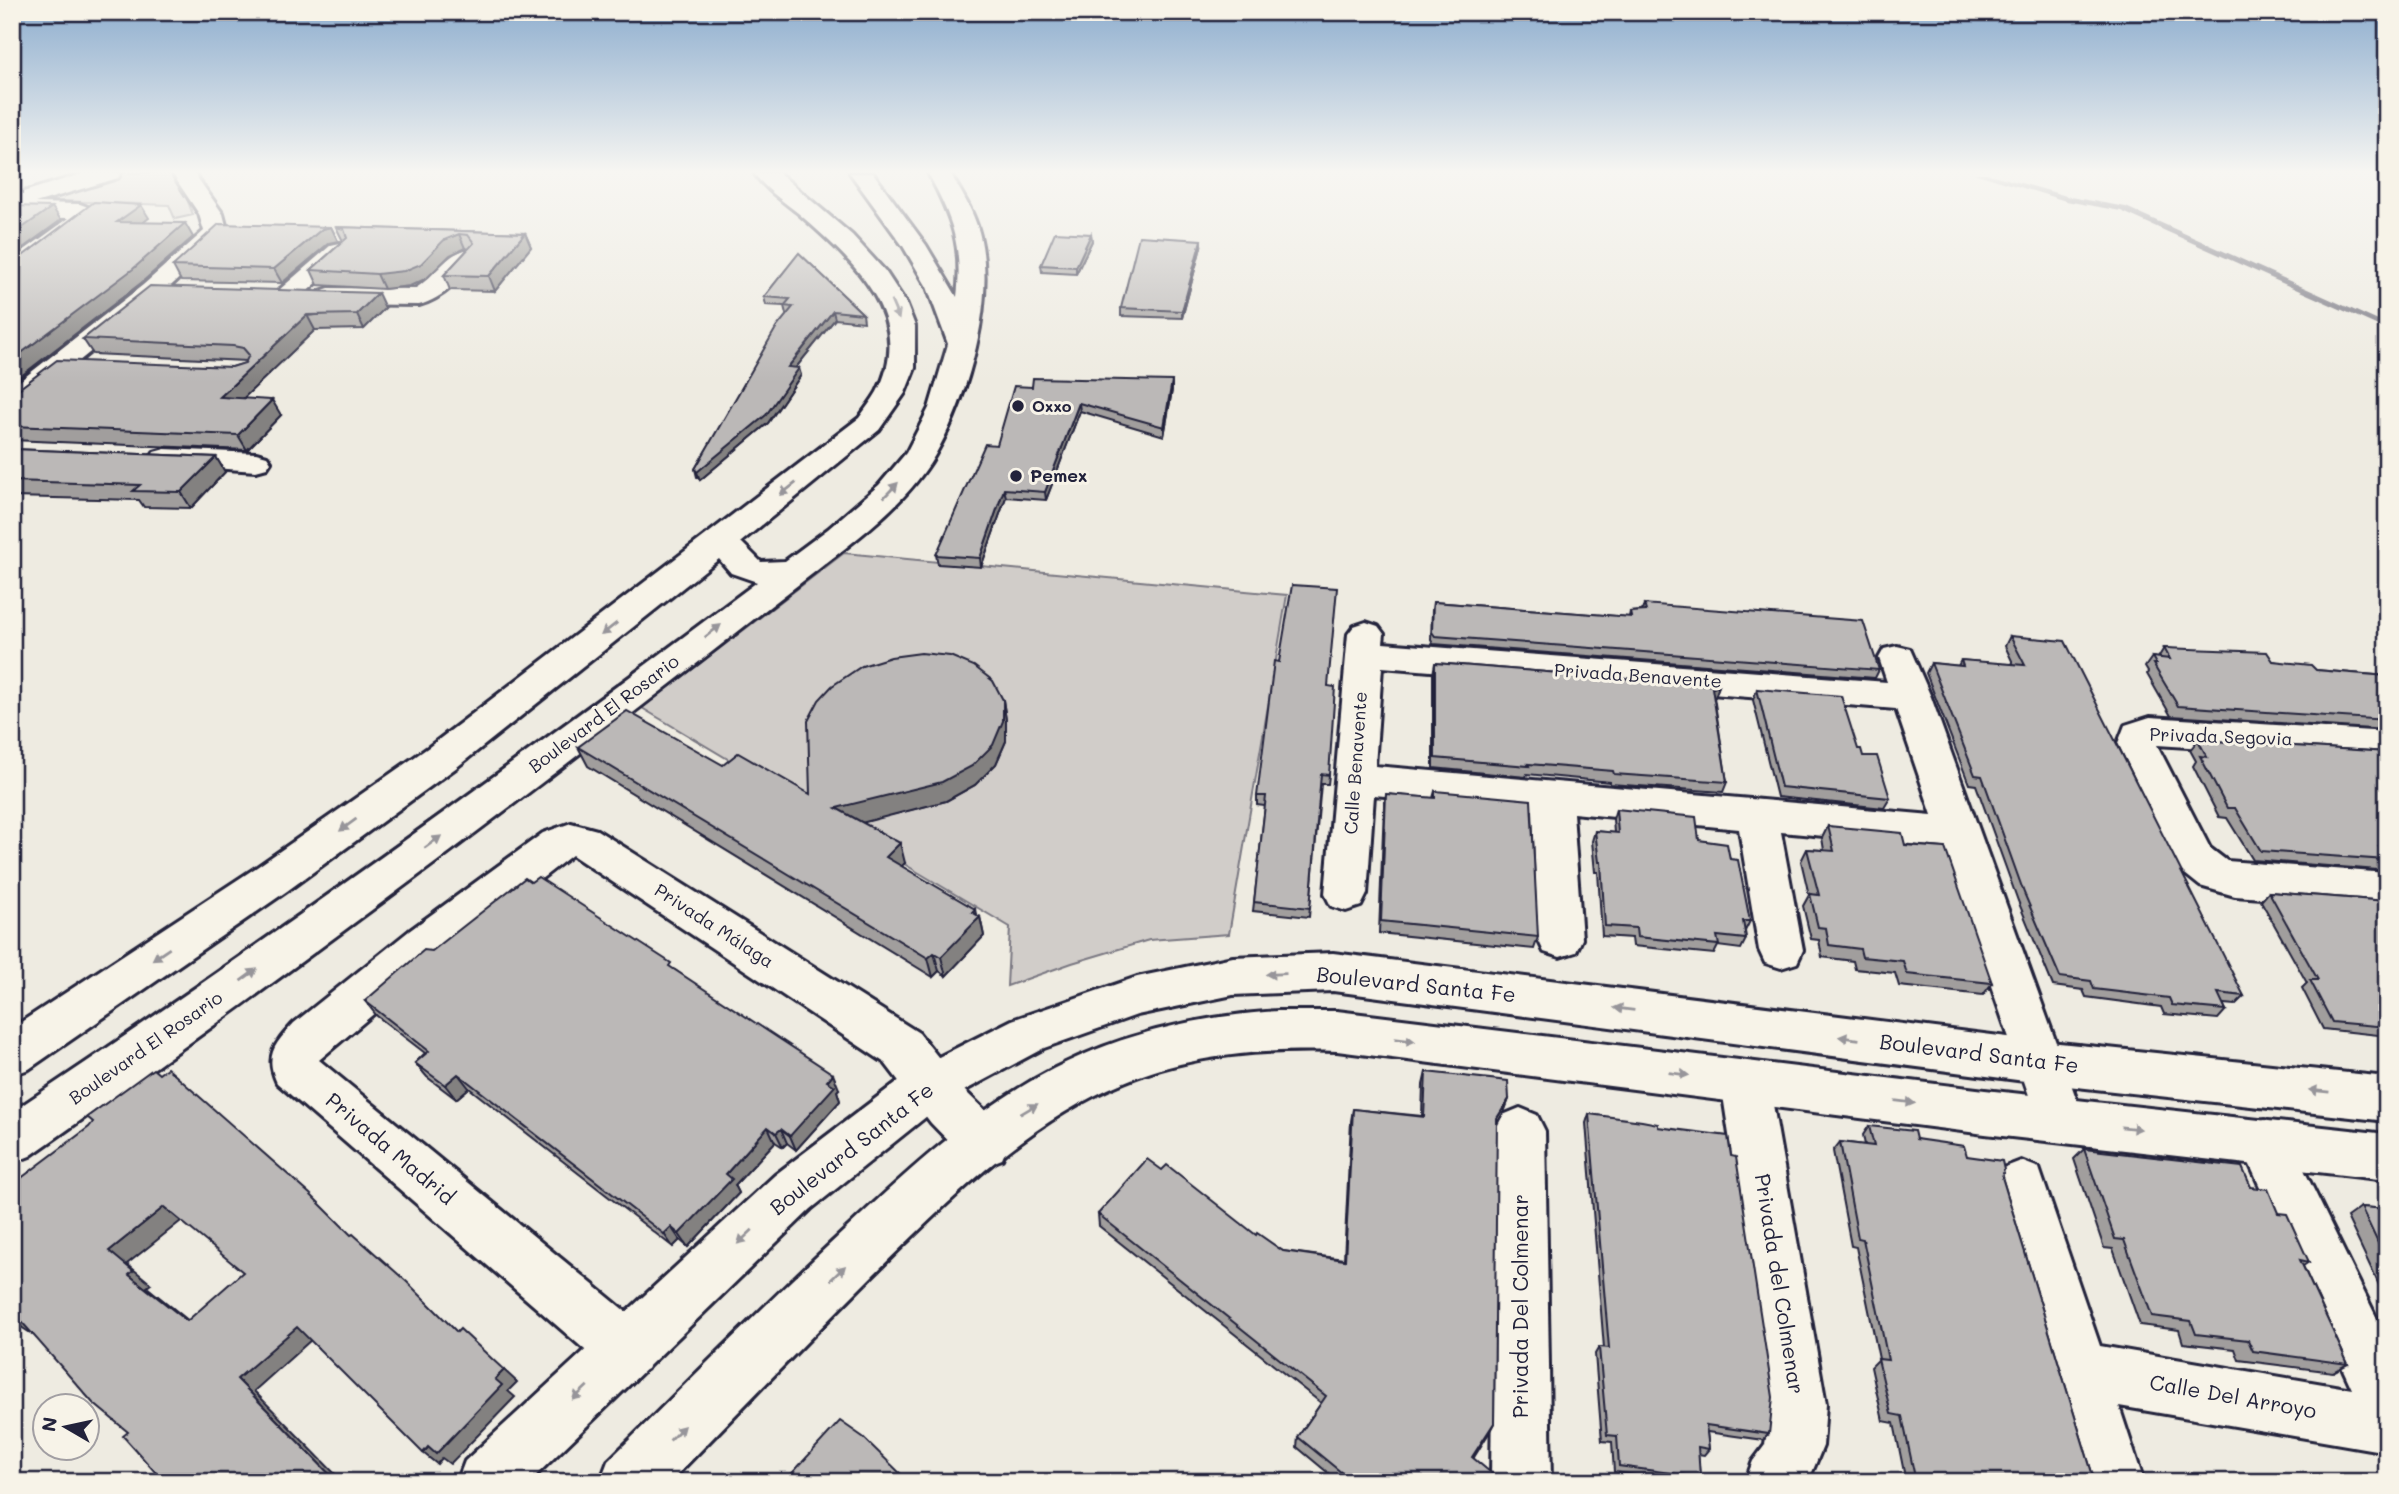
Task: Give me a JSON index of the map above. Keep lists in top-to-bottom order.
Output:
{
  "streets": {
    "street": [
      "Privada Benavente",
      "Boulevard El Rosario",
      "Privada Segovia",
      "Calle Benavente",
      "Privada Málaga",
      "Boulevard Santa Fe",
      "Privada Madrid",
      "Privada del Colmenar",
      "Privada Del Colmenar",
      "Calle Del Arroyo"
    ]
  },
  "crossings": [
    ["Privada Benavente", "Calle Benavente"],
    ["Privada Málaga", "Boulevard Santa Fe"],
    ["Privada Málaga", "Privada Madrid"],
    ["Boulevard Santa Fe", "Privada Madrid"]
  ],
  "places": ["Oxxo", "Pemex"],
  "north": "left"
}
